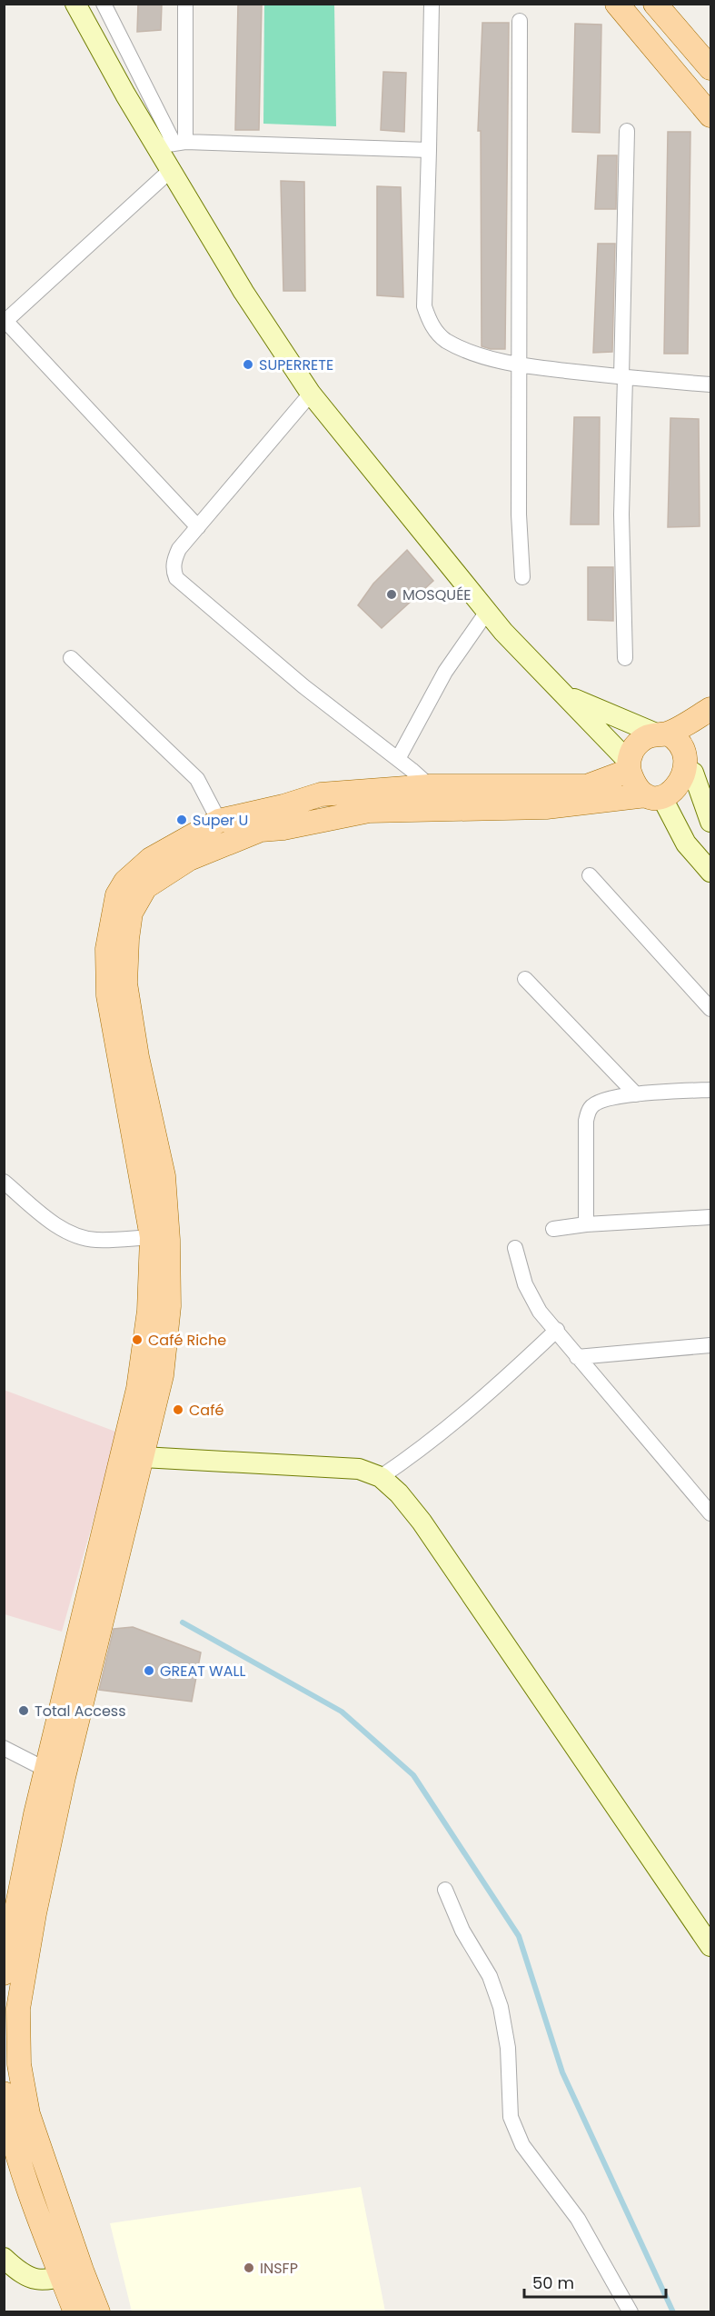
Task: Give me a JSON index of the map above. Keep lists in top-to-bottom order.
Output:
{
  "places": [
    "SUPERRETE",
    "MOSQUÉE",
    "Super U",
    "Café Riche",
    "Café",
    "GREAT WALL",
    "Total Access",
    "INSFP"
  ],
  "scale_bar": "50 m"
}
